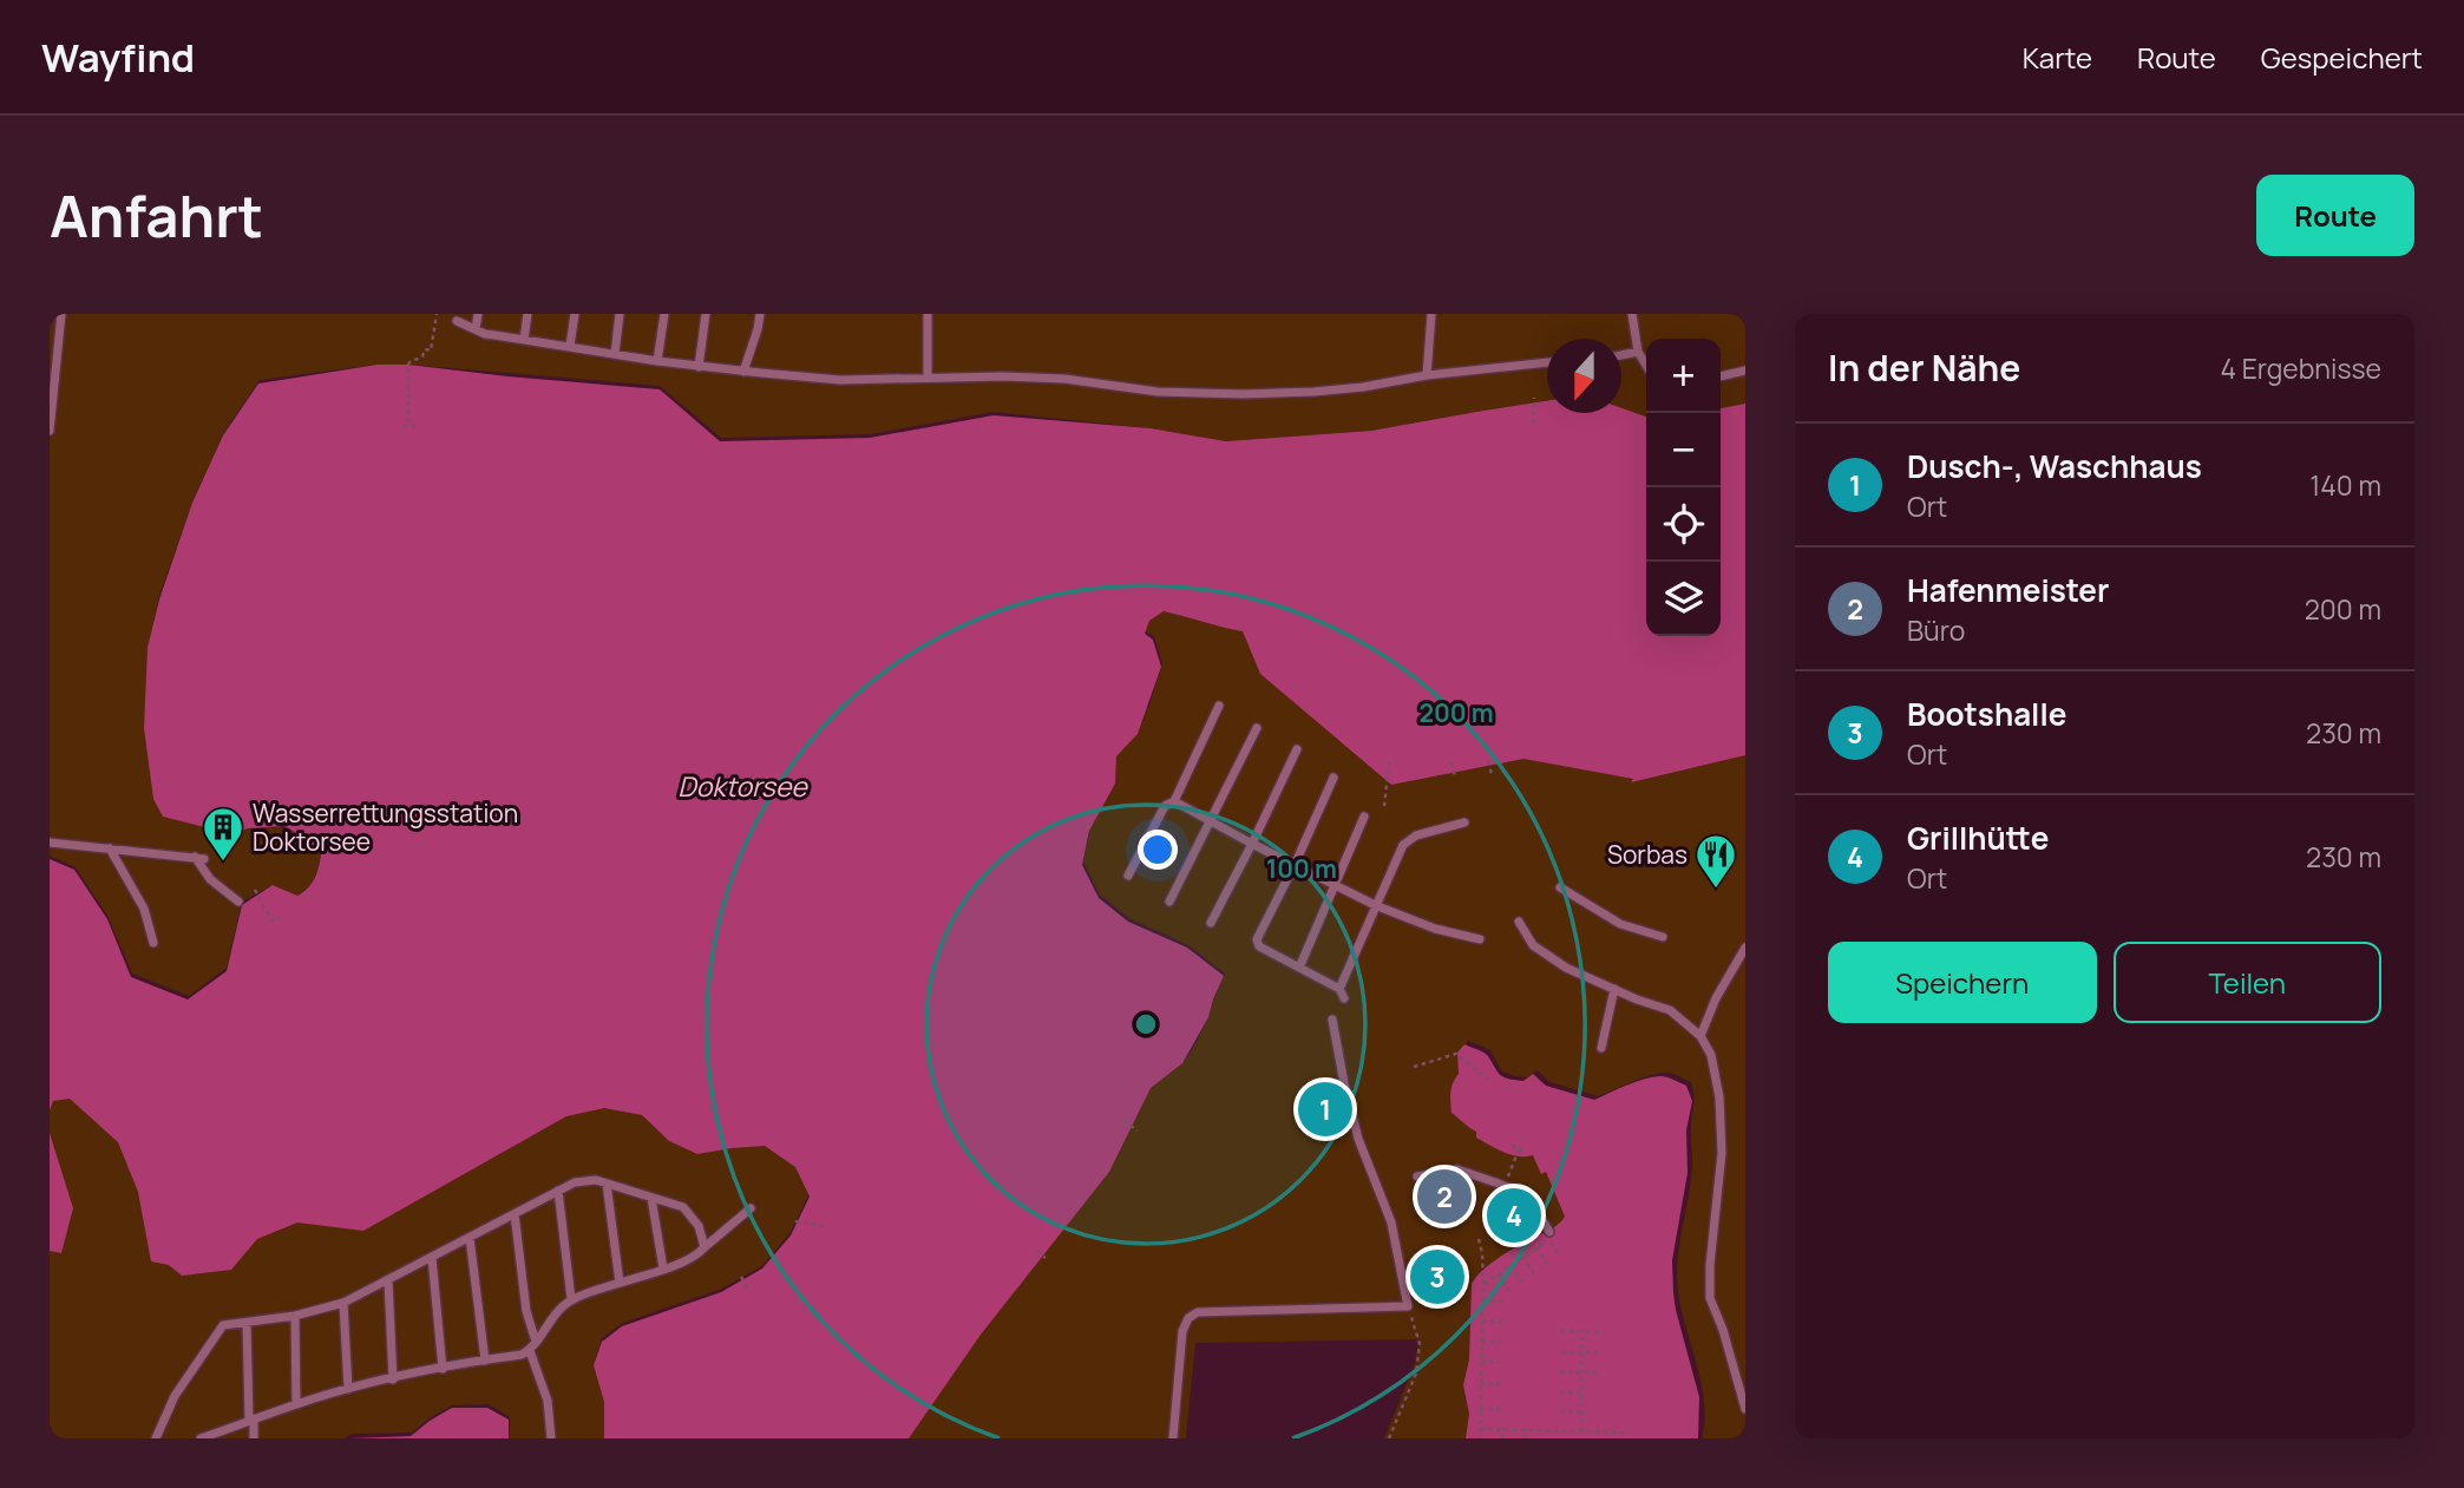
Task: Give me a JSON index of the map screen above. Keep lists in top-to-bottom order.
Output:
{
  "water": ["Doktorsee"],
  "places": {
    "building": ["Wasserrettungsstation Doktorsee"],
    "restaurant": ["Sorbas"]
  },
  "north": "bottom",
  "page": {
    "header": "Wayfind",
    "nav": ["Karte", "Route", "Gespeichert"],
    "buttons": [
      "Route",
      ["Speichern", "Teilen"]
    ],
    "title": "Anfahrt",
    "heading": ["In der Nähe", "4 Ergebnisse"],
    "map_buttons": ["+", "−"],
    "list": [
      {
        "mark": "1",
        "name": "Dusch-, Waschhaus",
        "note": "Ort",
        "value": "140 m"
      },
      {
        "mark": "2",
        "name": "Hafenmeister",
        "note": "Büro",
        "value": "200 m"
      },
      {
        "mark": "3",
        "name": "Bootshalle",
        "note": "Ort",
        "value": "230 m"
      },
      {
        "mark": "4",
        "name": "Grillhütte",
        "note": "Ort",
        "value": "230 m"
      }
    ],
    "pins": [
      "1",
      "2",
      "4",
      "3"
    ]
  },
  "rings": ["200 m", "100 m"]
}
